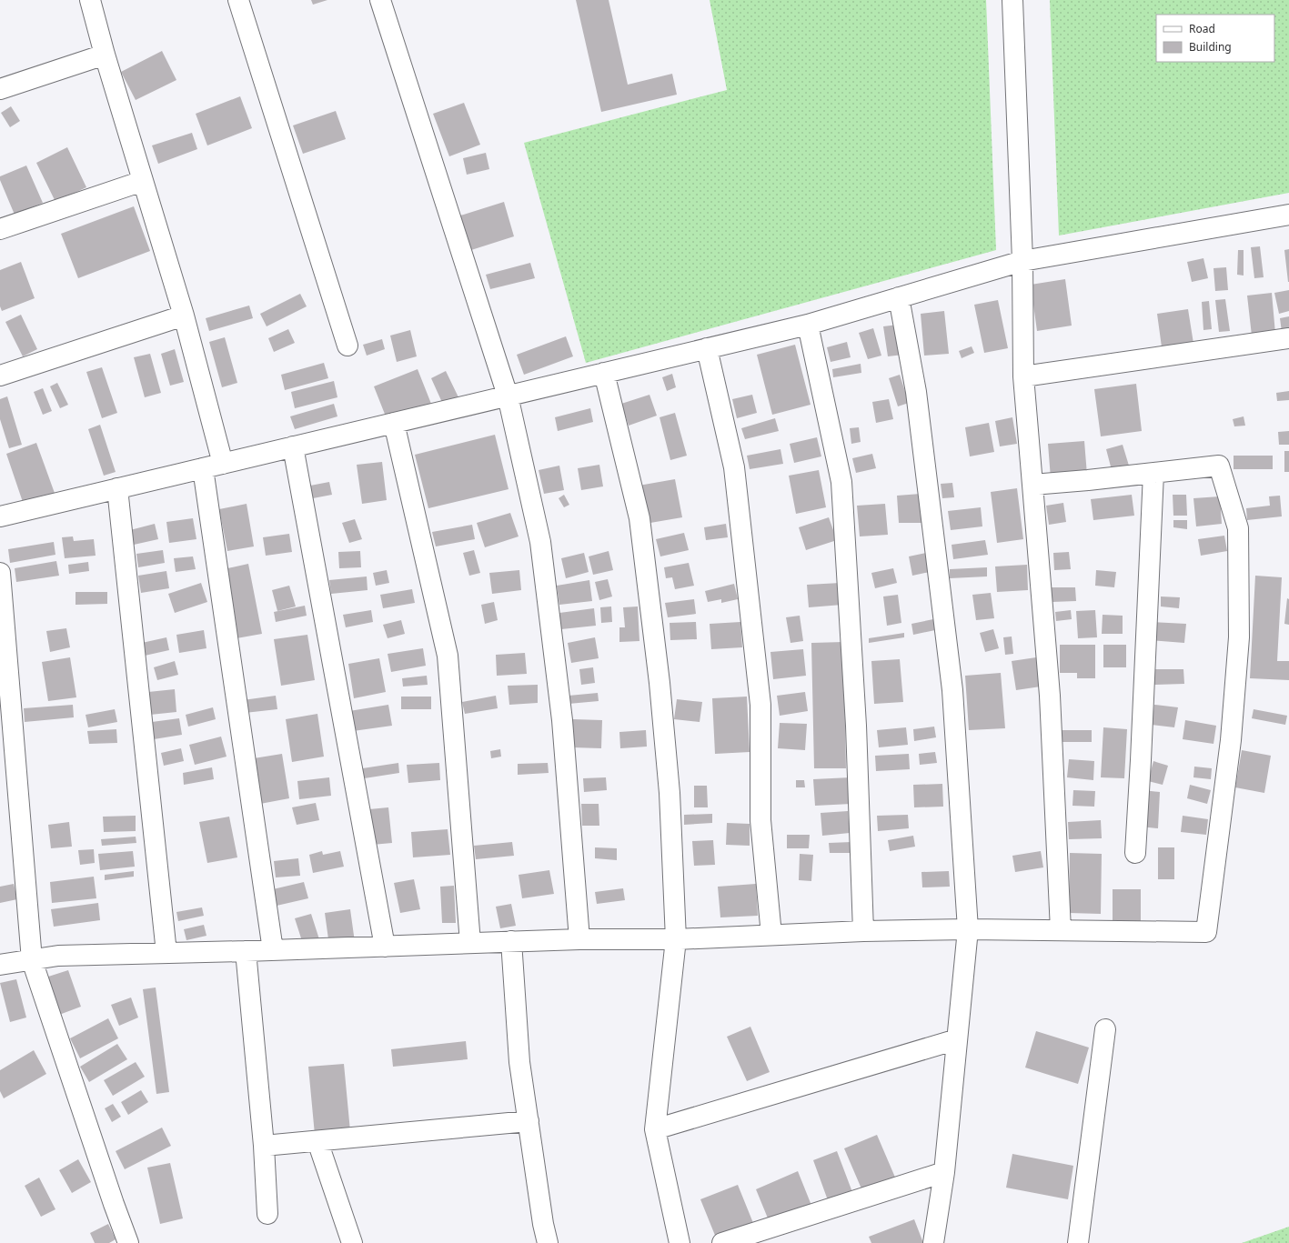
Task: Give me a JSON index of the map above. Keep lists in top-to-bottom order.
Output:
{
  "legend": ["Road", "Building"]
}
